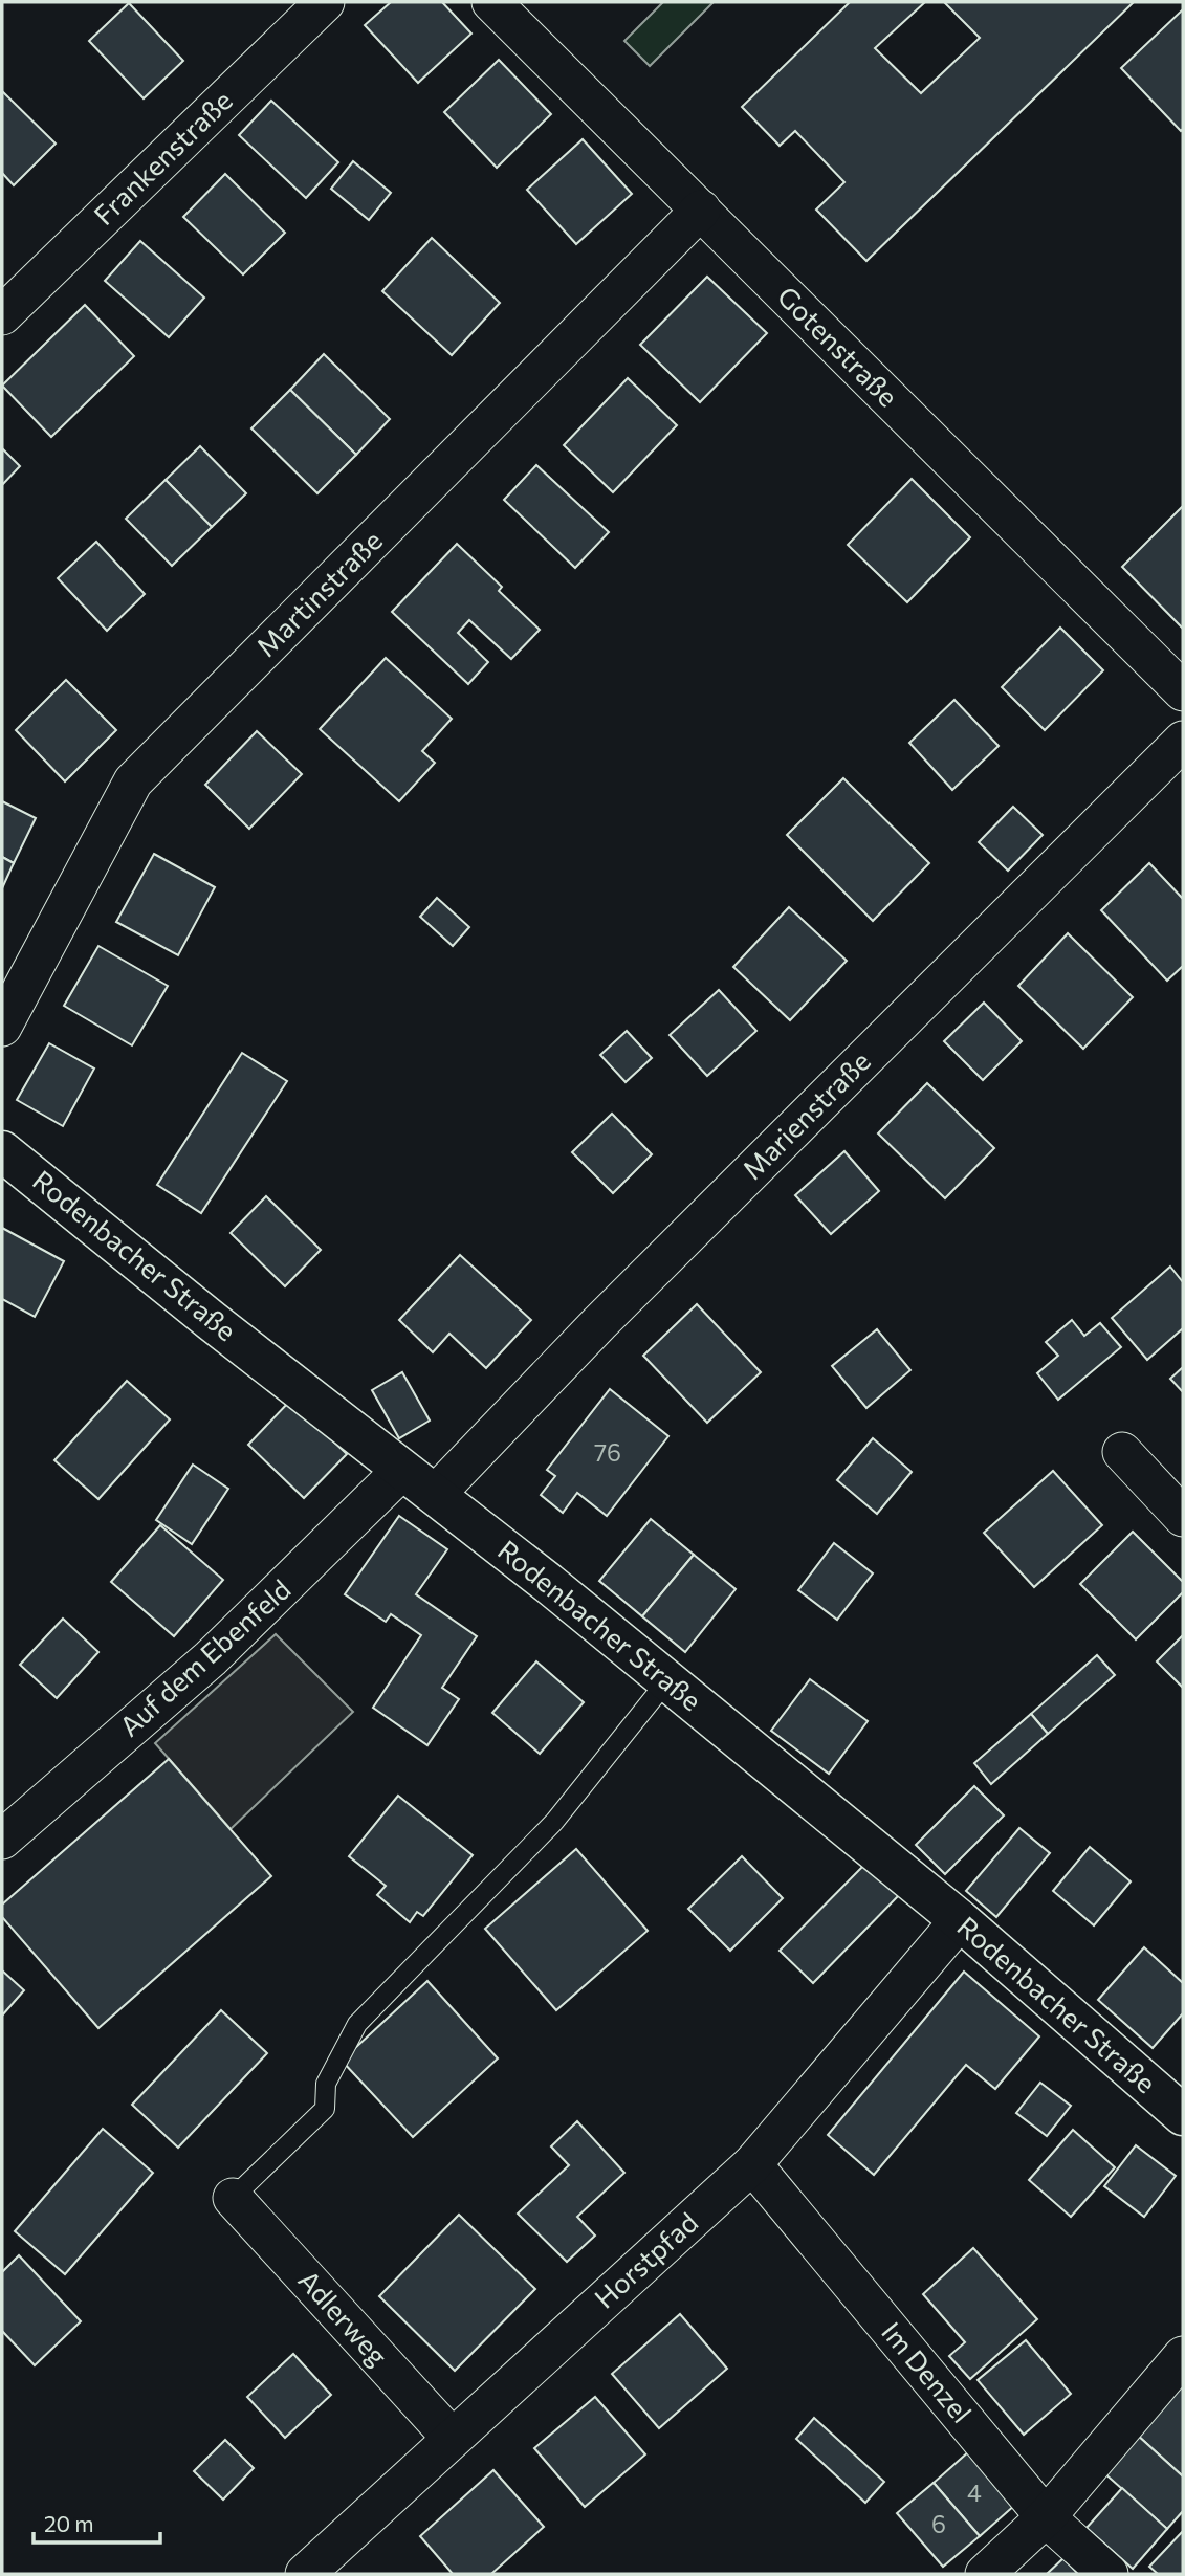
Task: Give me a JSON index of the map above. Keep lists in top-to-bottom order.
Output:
{
  "streets": {
    "street": [
      "Frankenstraße",
      "Gotenstraße",
      "Martinstraße",
      "Marienstraße",
      "Rodenbacher Straße",
      "Auf dem Ebenfeld",
      "Horstpfad",
      "Adlerweg",
      "Im Denzel"
    ]
  },
  "crossings": [
    ["Gotenstraße", "Martinstraße"],
    ["Marienstraße", "Rodenbacher Straße"],
    ["Rodenbacher Straße", "Auf dem Ebenfeld"],
    ["Rodenbacher Straße", "Horstpfad"],
    ["Horstpfad", "Adlerweg"],
    ["Horstpfad", "Im Denzel"]
  ],
  "house_numbers": ["76", "4", "6"],
  "scale_bar": "20 m"
}
